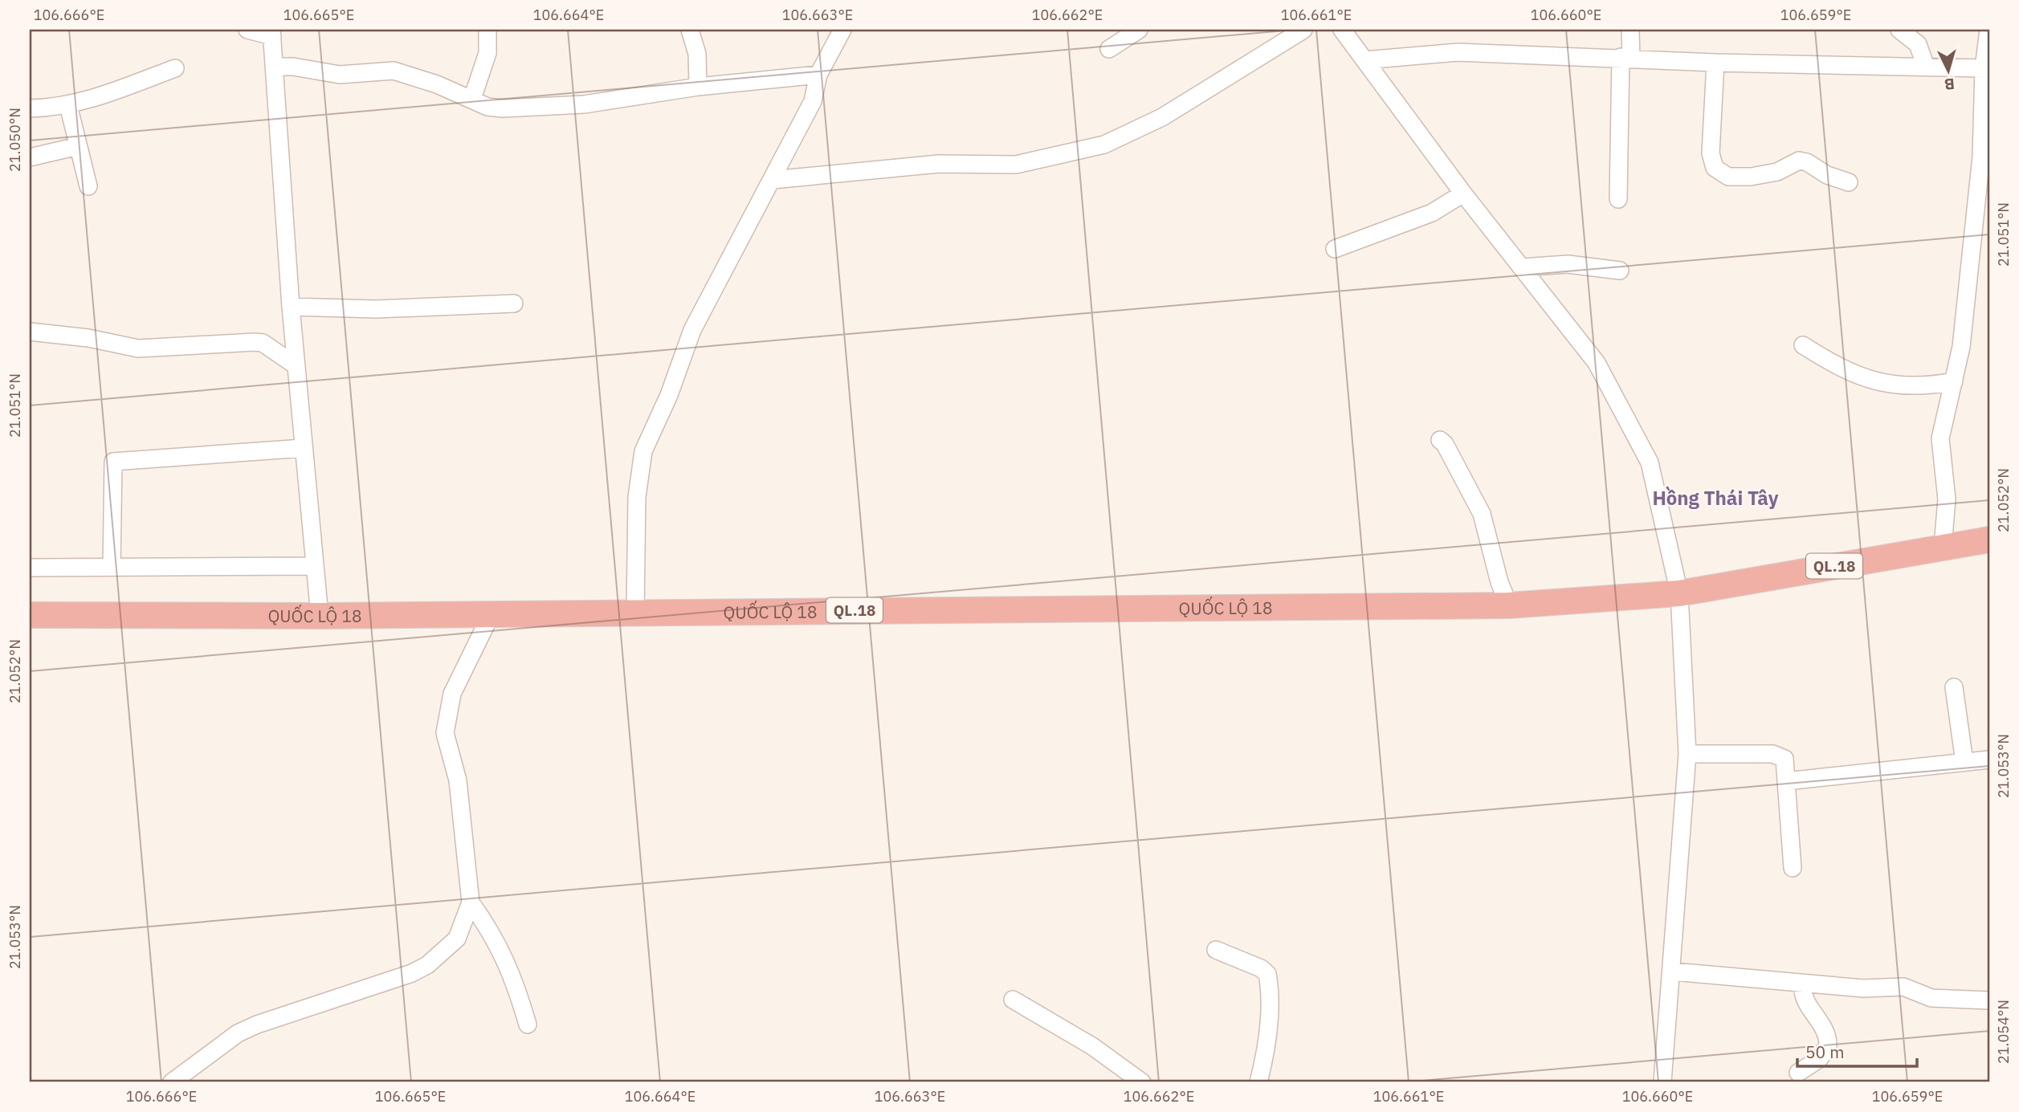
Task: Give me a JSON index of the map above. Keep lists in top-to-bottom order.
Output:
{
  "streets": {
    "highway": ["QL.18", "QUỐC LỘ 18"]
  },
  "crossings": [
    ["QL.18", "QUỐC LỘ 18"]
  ],
  "districts": ["Hồng Thái Tây"],
  "scale_bar": "50 m",
  "north": "bottom",
  "coordinates": [
    "106.666°E",
    "106.665°E",
    "106.664°E",
    "106.663°E",
    "106.662°E",
    "106.661°E",
    "106.660°E",
    "106.659°E",
    "21.050°N",
    "21.051°N",
    "21.052°N",
    "21.053°N",
    "21.054°N"
  ]
}
